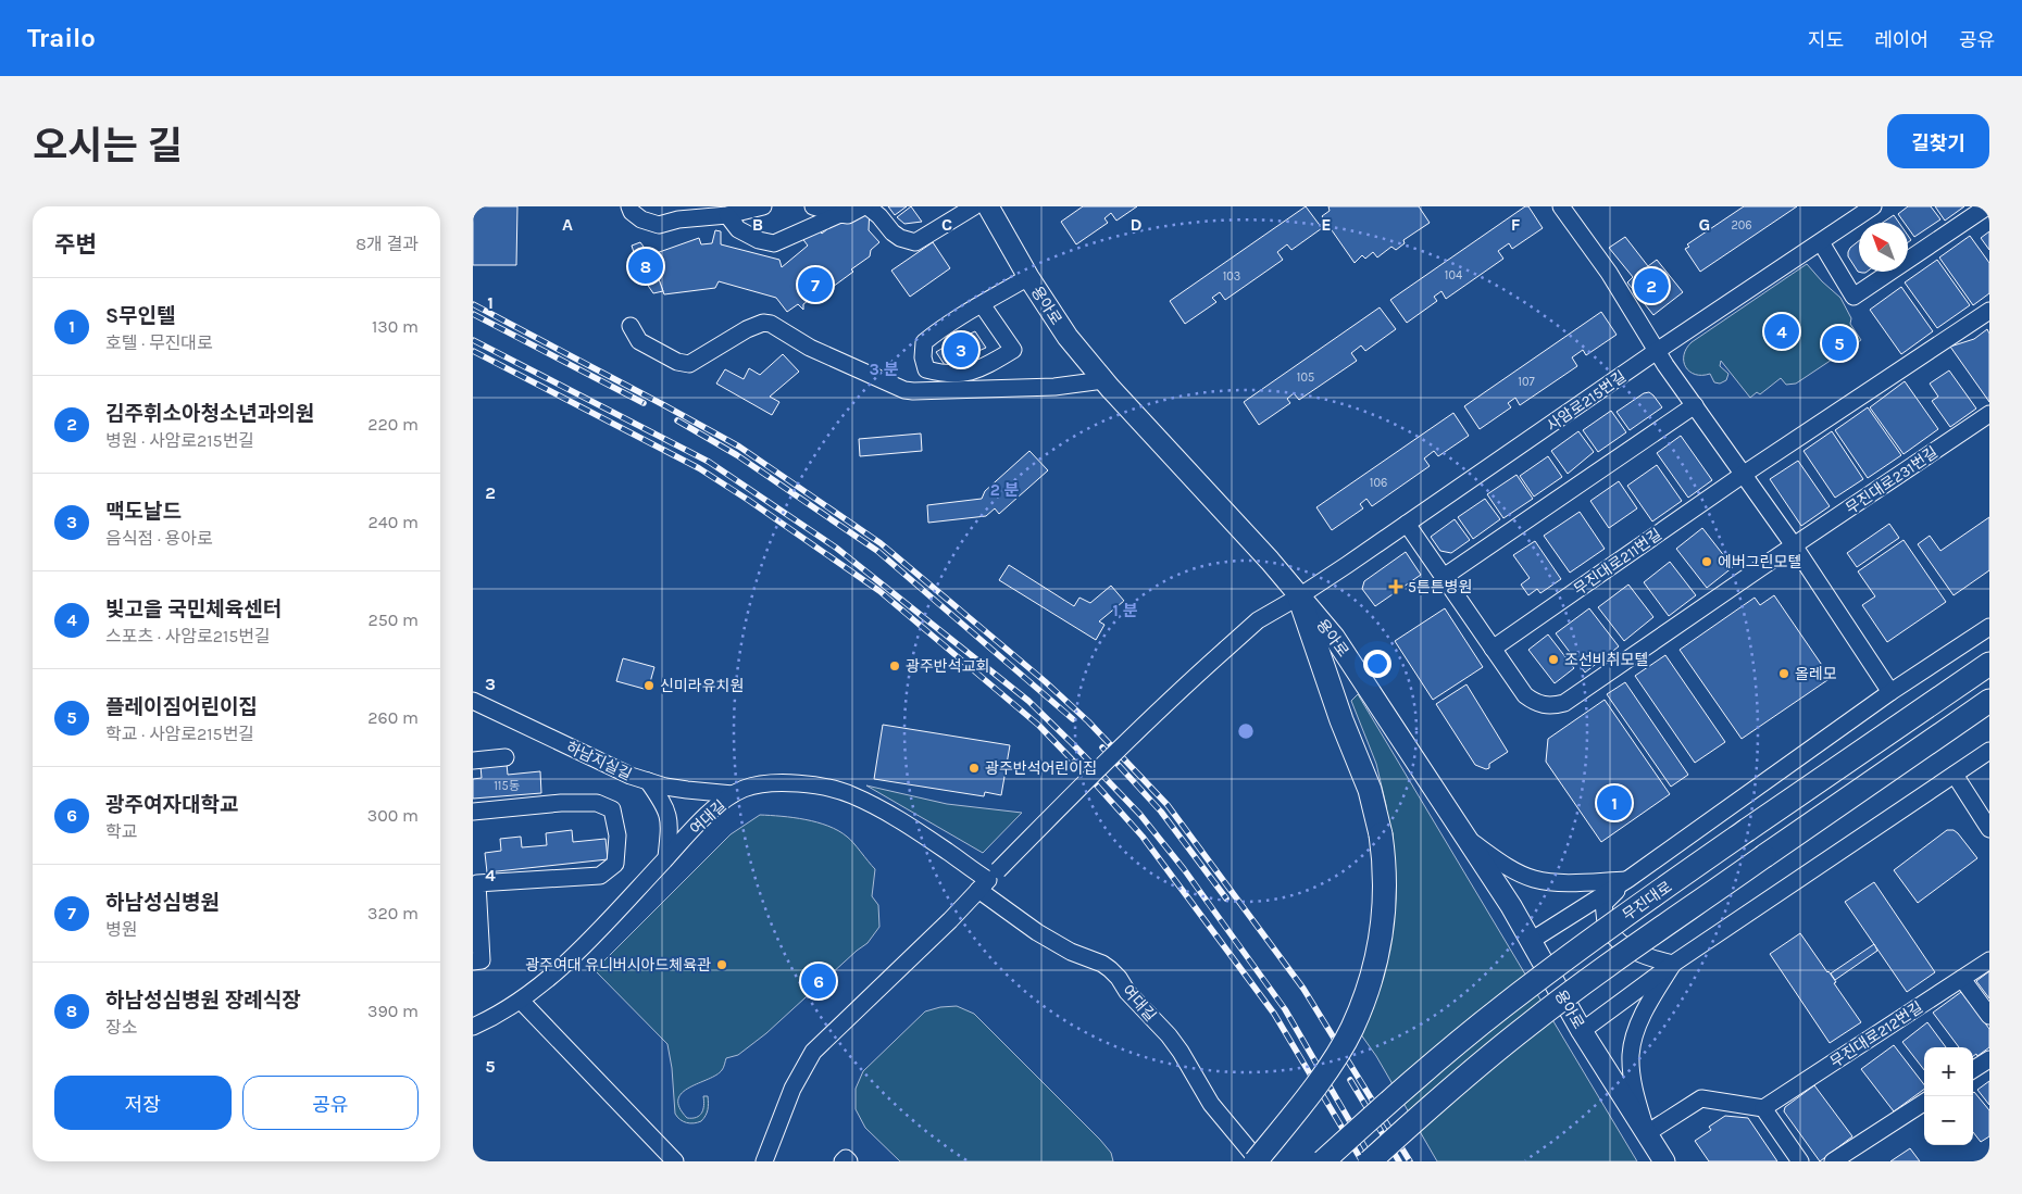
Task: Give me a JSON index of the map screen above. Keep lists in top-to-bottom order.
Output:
{
  "streets": {
    "highway": ["무진대로"],
    "main road": ["용아로"],
    "street": [
      "사암로215번길",
      "무진대로231번길",
      "무진대로211번길",
      "하남지실길",
      "여대길",
      "무진대로212번길"
    ]
  },
  "crossings": [
    ["용아로", "사암로215번길"],
    ["용아로", "무진대로"],
    ["사암로215번길", "여대길"],
    ["하남지실길", "여대길"]
  ],
  "places": {
    "other": [
      "에버그린모텔",
      "조선비취모텔",
      "광주반석교회",
      "올레모",
      "신미라유치원",
      "광주반석어린이집",
      "광주여대 유니버시아드체육관"
    ],
    "health": ["5튼튼병원"]
  },
  "house_numbers": [
    "206",
    "104",
    "103",
    "105",
    "107",
    "106",
    "115동"
  ],
  "north": "top left",
  "page": {
    "header": "Trailo",
    "nav": ["지도", "레이어", "공유"],
    "title": "오시는 길",
    "buttons": [
      "길찾기",
      ["저장", "공유"]
    ],
    "heading": ["주변", "8개 결과"],
    "pins": [
      "8",
      "7",
      "2",
      "4",
      "5",
      "3",
      "1",
      "6"
    ],
    "list": [
      {
        "mark": "1",
        "name": "S무인텔",
        "note": "호텔 · 무진대로",
        "value": "130 m"
      },
      {
        "mark": "2",
        "name": "김주휘소아청소년과의원",
        "note": "병원 · 사암로215번길",
        "value": "220 m"
      },
      {
        "mark": "3",
        "name": "맥도날드",
        "note": "음식점 · 용아로",
        "value": "240 m"
      },
      {
        "mark": "4",
        "name": "빛고을 국민체육센터",
        "note": "스포츠 · 사암로215번길",
        "value": "250 m"
      },
      {
        "mark": "5",
        "name": "플레이짐어린이집",
        "note": "학교 · 사암로215번길",
        "value": "260 m"
      },
      {
        "mark": "6",
        "name": "광주여자대학교",
        "note": "학교",
        "value": "300 m"
      },
      {
        "mark": "7",
        "name": "하남성심병원",
        "note": "병원",
        "value": "320 m"
      },
      {
        "mark": "8",
        "name": "하남성심병원 장례식장",
        "note": "장소",
        "value": "390 m"
      }
    ],
    "map_buttons": ["+", "−"]
  },
  "grid": {
    "columns": [
      "A",
      "B",
      "C",
      "D",
      "E",
      "F",
      "G"
    ],
    "rows": [
      "1",
      "2",
      "3",
      "4",
      "5"
    ]
  },
  "rings": ["3 분", "2 분", "1 분"]
}
